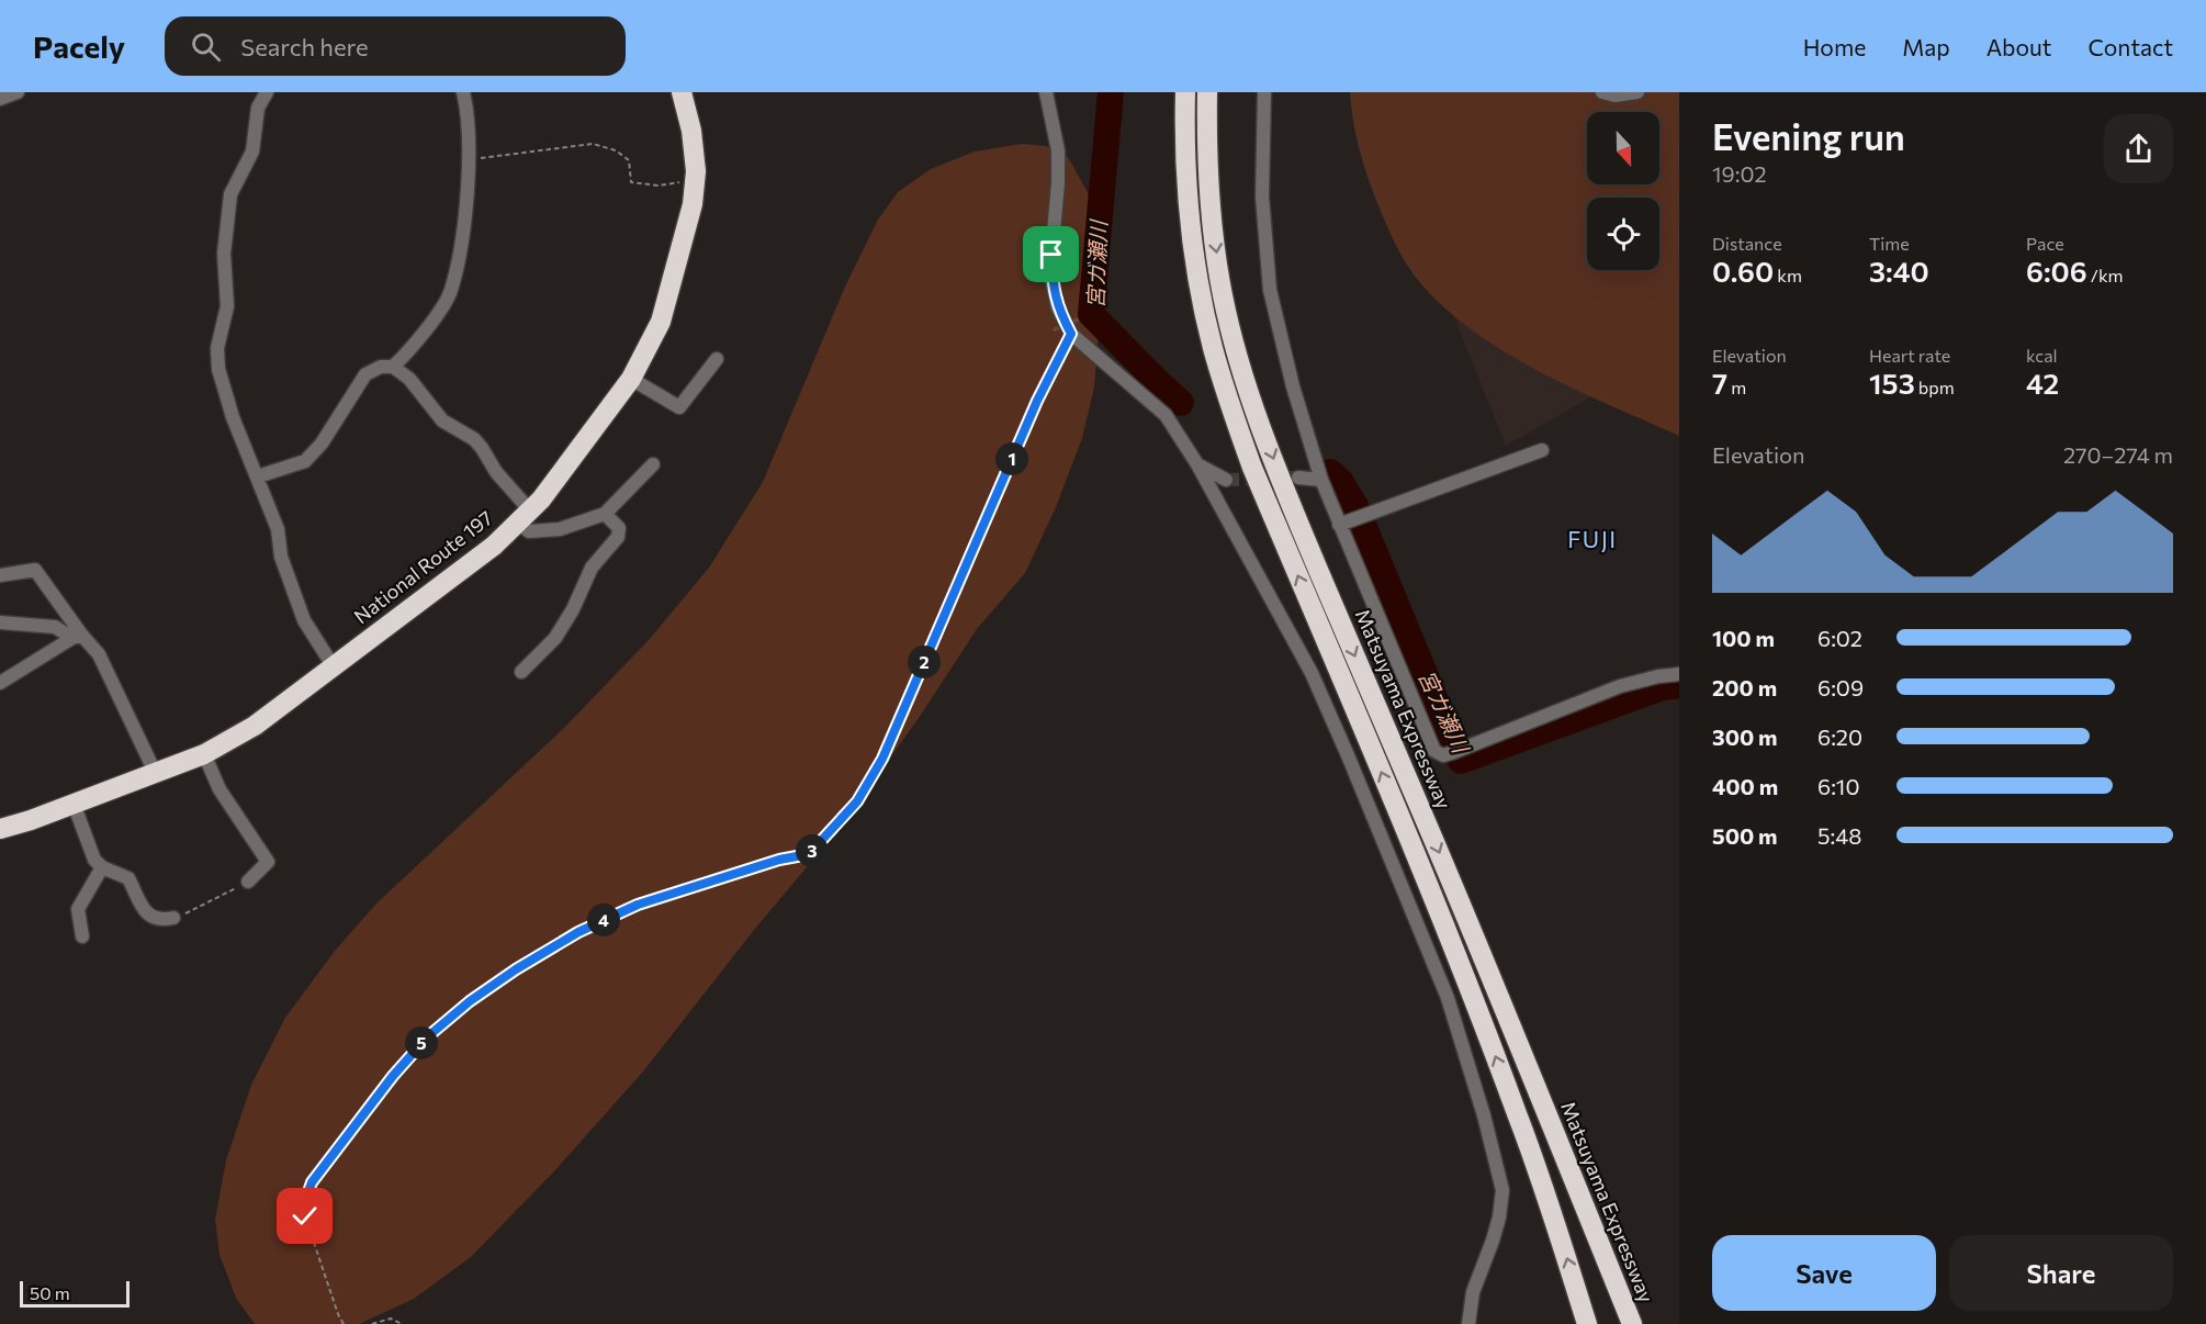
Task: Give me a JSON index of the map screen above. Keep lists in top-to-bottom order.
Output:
{
  "streets": {
    "highway": ["National Route 197", "Matsuyama Expressway"]
  },
  "districts": ["FUJI"],
  "water": ["宮ガ瀬川"],
  "scale_bar": "50 m",
  "north": "bottom",
  "page": {
    "header": "Pacely",
    "search": "Search here",
    "nav": [
      "Home",
      "Map",
      "About",
      "Contact"
    ],
    "heading": ["Evening run", "19:02"],
    "stats": [
      ["Distance", "0.60 km"],
      ["Time", "3:40"],
      ["Pace", "6:06 /km"],
      ["Elevation", "7 m"],
      ["Heart rate", "153 bpm"],
      ["kcal", "42"]
    ],
    "chart": ["Elevation", "270–274 m"],
    "pins": [
      "1",
      "2",
      "3",
      "4",
      "5"
    ],
    "list": [
      {
        "name": "100 m",
        "note": "6:02"
      },
      {
        "name": "200 m",
        "note": "6:09"
      },
      {
        "name": "300 m",
        "note": "6:20"
      },
      {
        "name": "400 m",
        "note": "6:10"
      },
      {
        "name": "500 m",
        "note": "5:48"
      }
    ],
    "buttons": ["Save", "Share"],
    "scale": "50 m"
  }
}
